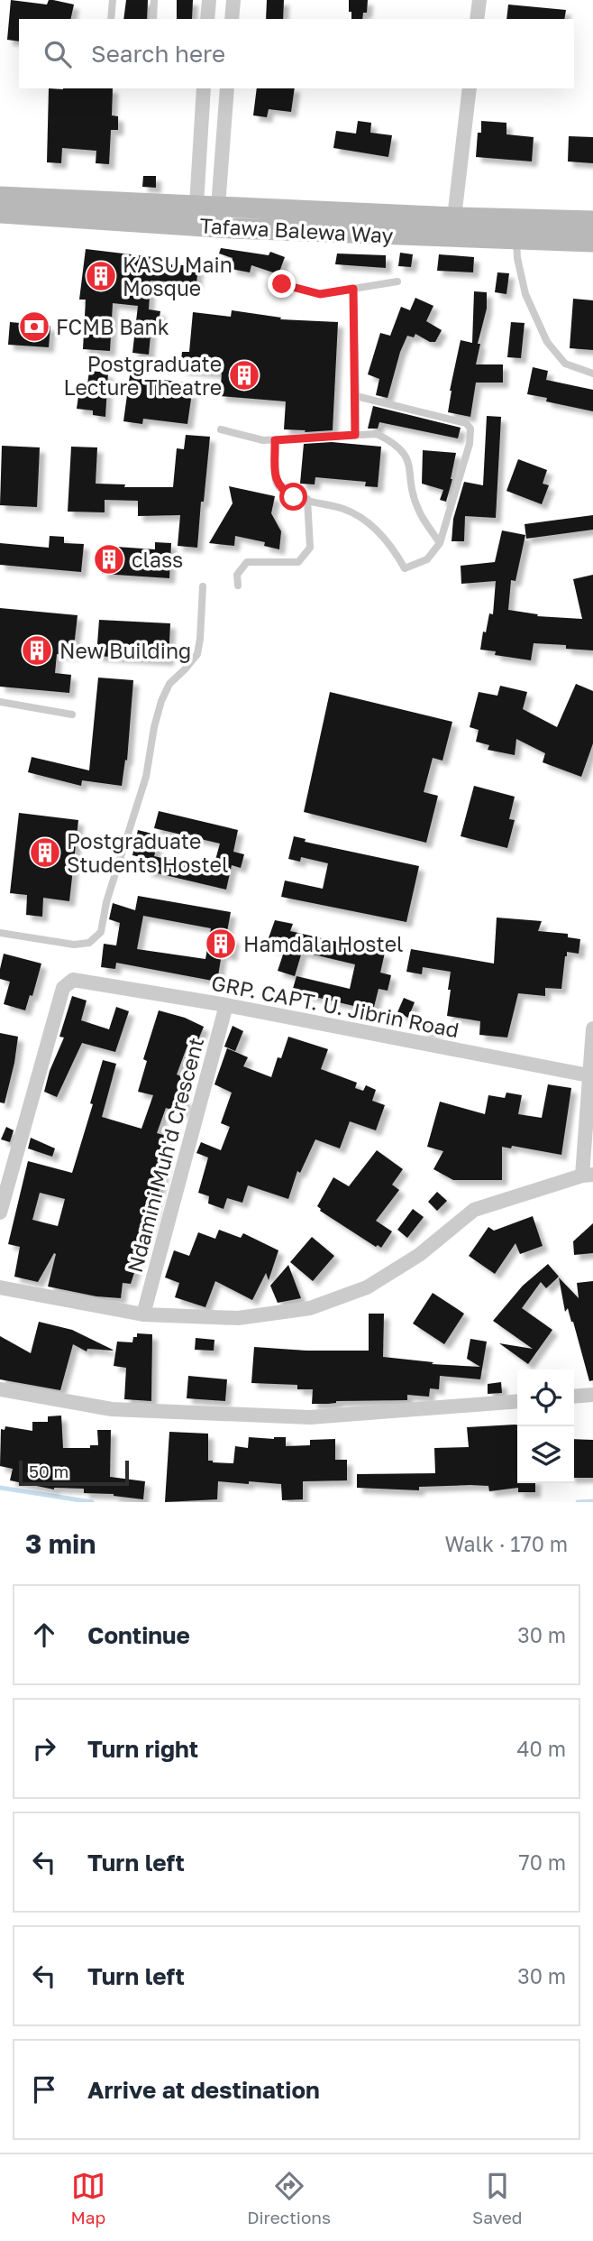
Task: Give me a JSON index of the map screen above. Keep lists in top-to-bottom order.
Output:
{
  "streets": {
    "main road": ["Tafawa Balewa Way"],
    "street": ["GRP. CAPT. U. Jibrin Road", "Ndamini Muh'd Crescent"]
  },
  "crossings": [
    ["GRP. CAPT. U. Jibrin Road", "Ndamini Muh'd Crescent"]
  ],
  "places": {
    "building": [
      "KASU Main Mosque",
      "Postgraduate Lecture Theatre",
      "class",
      "New Building",
      "Postgraduate Students Hostel",
      "Hamdala Hostel"
    ],
    "bank": ["FCMB Bank"]
  },
  "scale_bar": "50 m",
  "page": {
    "search": "Search here",
    "scale": "50 m",
    "heading": ["3 min", "Walk · 170 m"],
    "list": [
      ["Continue", "30 m"],
      ["Turn right", "40 m"],
      ["Turn left", "70 m"],
      ["Turn left", "30 m"],
      "Arrive at destination"
    ],
    "nav": ["Map", "Directions", "Saved"]
  }
}
